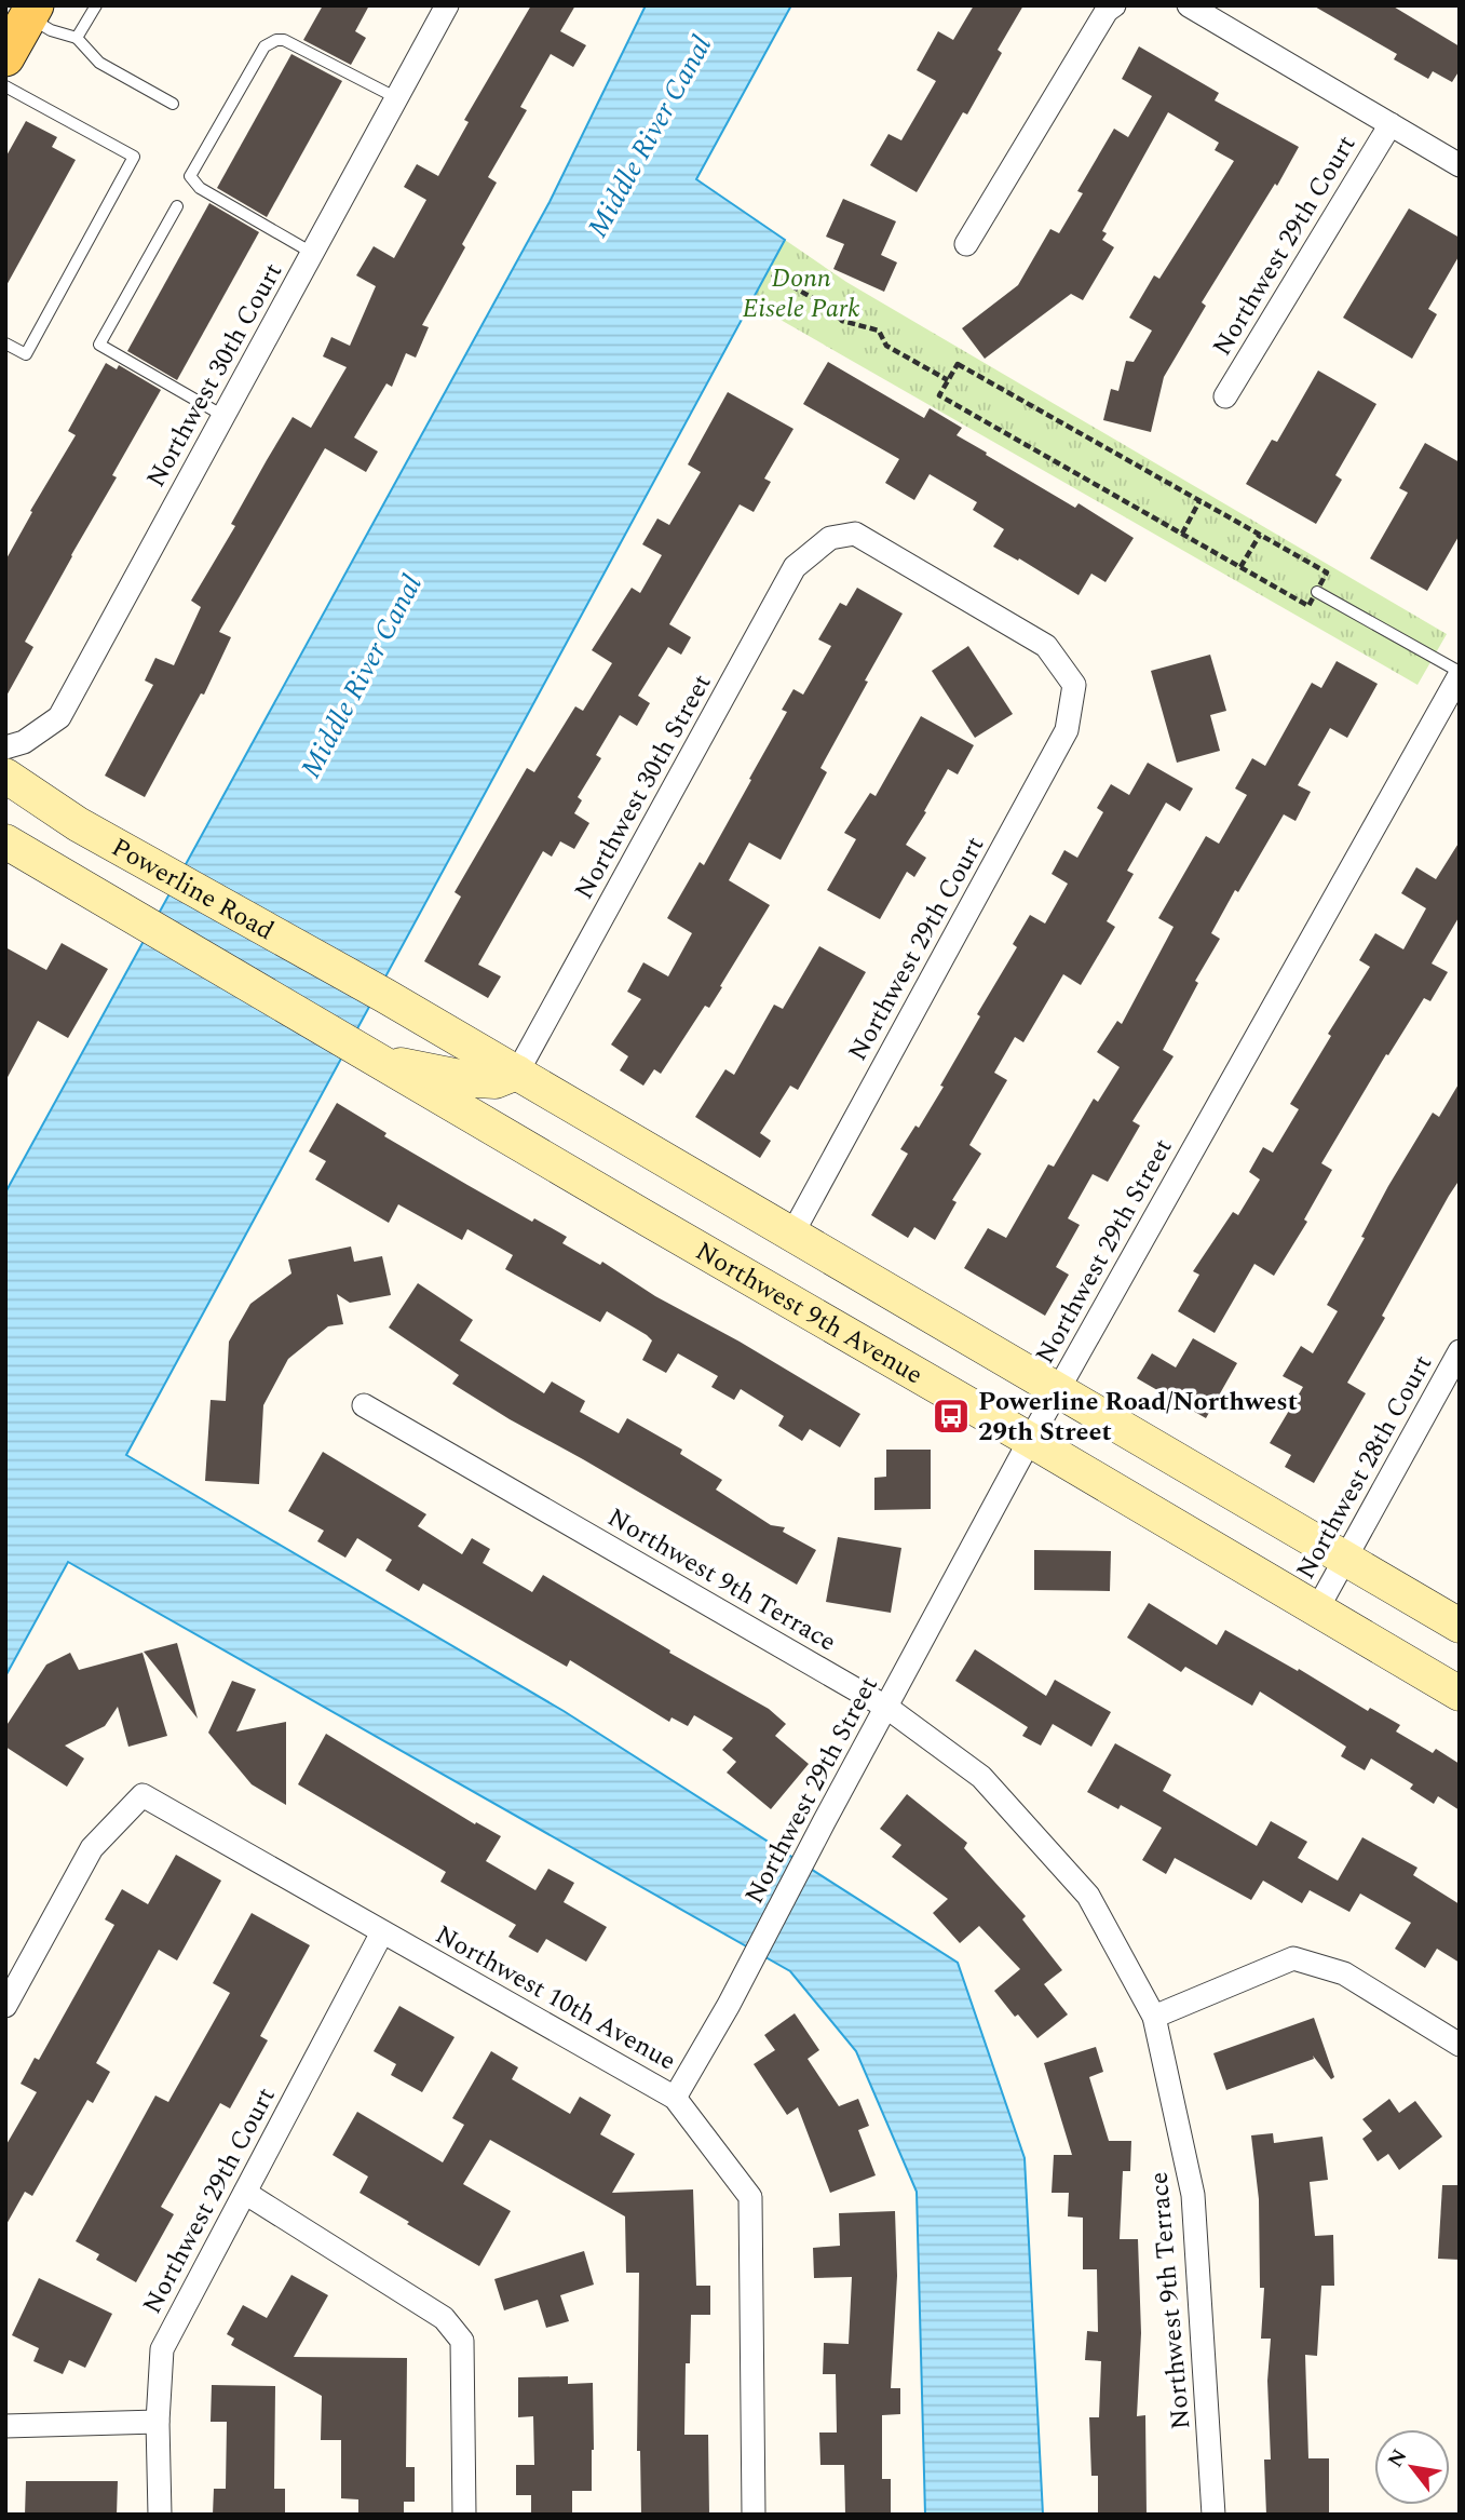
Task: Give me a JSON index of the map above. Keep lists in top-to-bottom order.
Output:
{
  "streets": {
    "main road": ["Powerline Road", "Northwest 9th Avenue"],
    "street": [
      "Northwest 29th Court",
      "Northwest 30th Court",
      "Northwest 30th Street",
      "Northwest 29th Street",
      "Northwest 28th Court",
      "Northwest 9th Terrace",
      "Northwest 10th Avenue"
    ]
  },
  "crossings": [
    ["Northwest 29th Court", "Northwest 30th Street"],
    ["Northwest 29th Court", "Northwest 10th Avenue"],
    ["Northwest 30th Street", "Powerline Road"],
    ["Powerline Road", "Northwest 9th Avenue"],
    ["Northwest 29th Street", "Northwest 9th Avenue"],
    ["Northwest 29th Street", "Northwest 9th Terrace"],
    ["Northwest 29th Street", "Northwest 10th Avenue"],
    ["Northwest 9th Avenue", "Northwest 28th Court"]
  ],
  "water": ["Middle River Canal"],
  "parks": ["Donn Eisele Park"],
  "places": {
    "bus stop": ["Powerline Road/Northwest 29th Street"]
  },
  "north": "top left"
}
